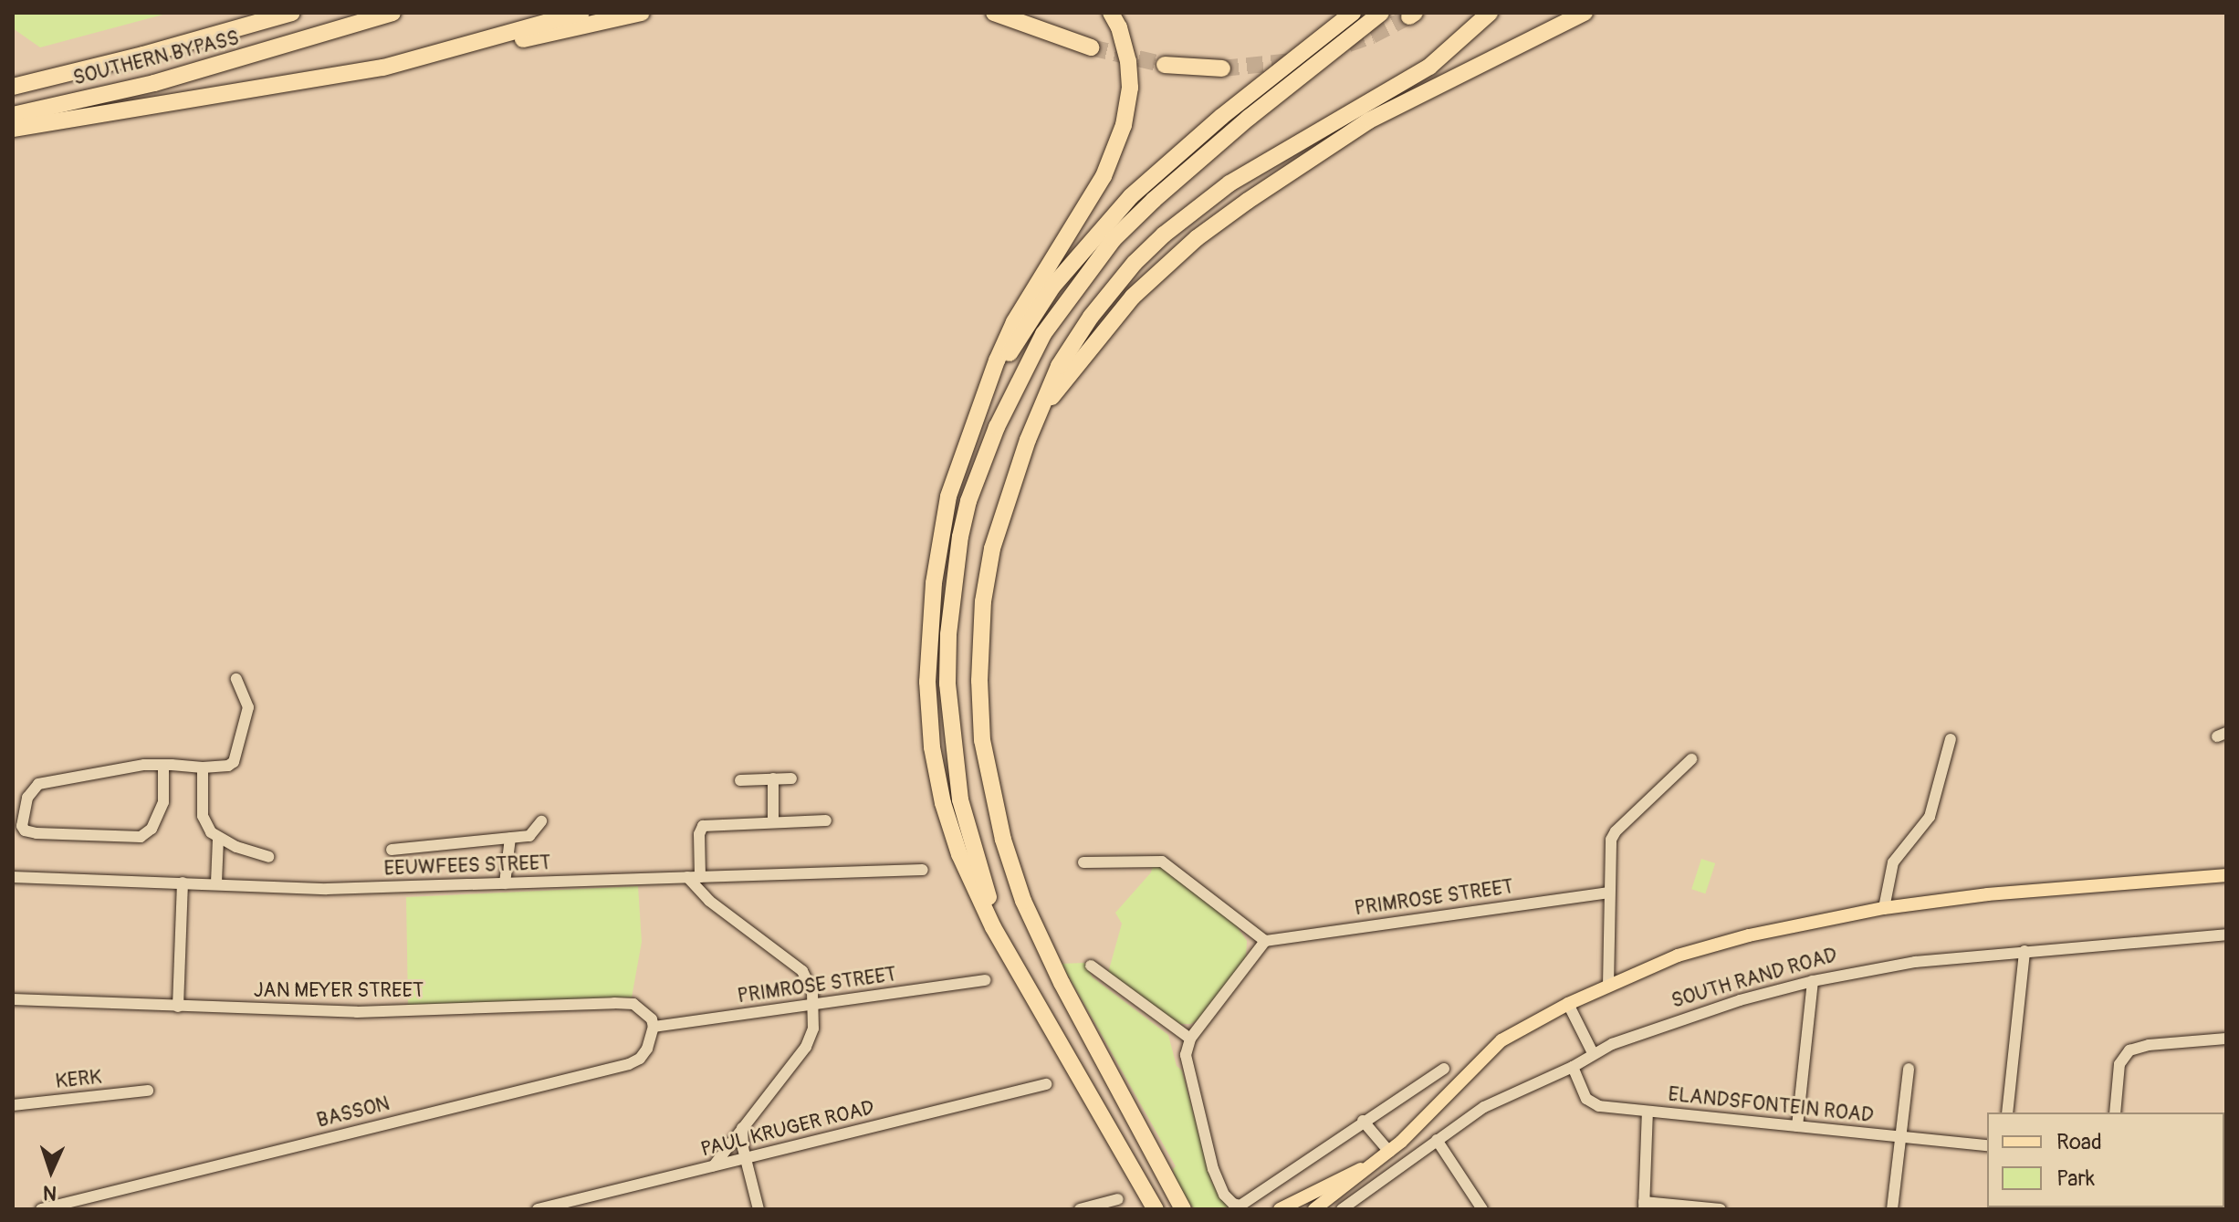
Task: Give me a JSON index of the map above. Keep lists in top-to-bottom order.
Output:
{
  "streets": {
    "highway": ["SOUTHERN BYPASS"],
    "main road": ["SOUTH RAND ROAD"],
    "street": [
      "EEUWFEES STREET",
      "PRIMROSE STREET",
      "JAN MEYER STREET",
      "KERK",
      "ELANDSFONTEIN ROAD",
      "BASSON",
      "PAUL KRUGER ROAD"
    ]
  },
  "crossings": [
    ["PRIMROSE STREET", "JAN MEYER STREET"],
    ["PRIMROSE STREET", "BASSON"],
    ["SOUTH RAND ROAD", "ELANDSFONTEIN ROAD"],
    ["JAN MEYER STREET", "BASSON"]
  ],
  "legend": ["Road", "Park"],
  "north": "bottom"
}
